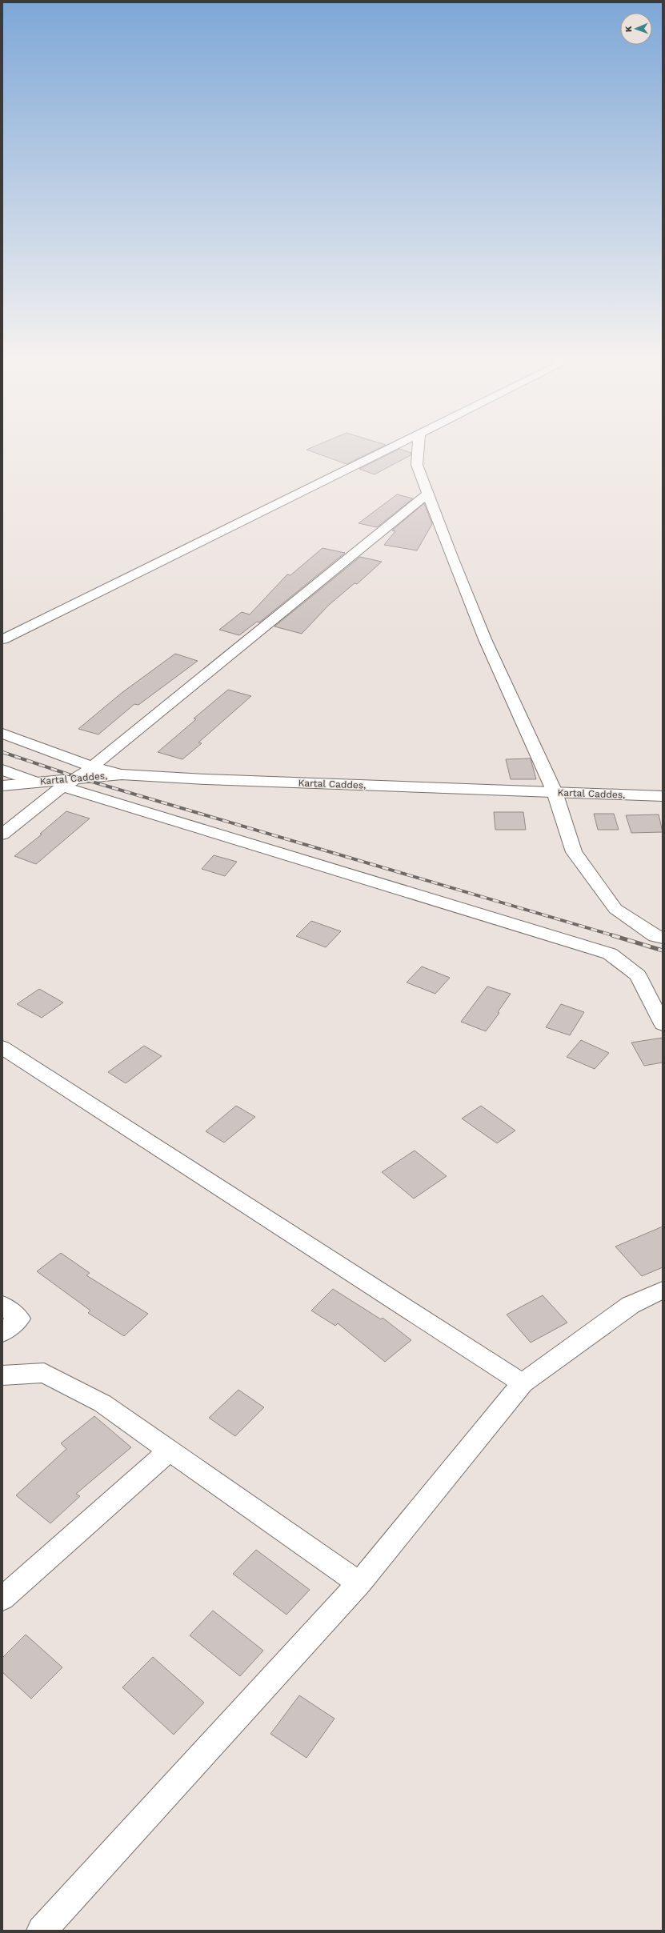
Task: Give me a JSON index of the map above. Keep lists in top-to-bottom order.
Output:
{
  "streets": {
    "street": ["Kartal Caddes,"]
  },
  "north": "left"
}
